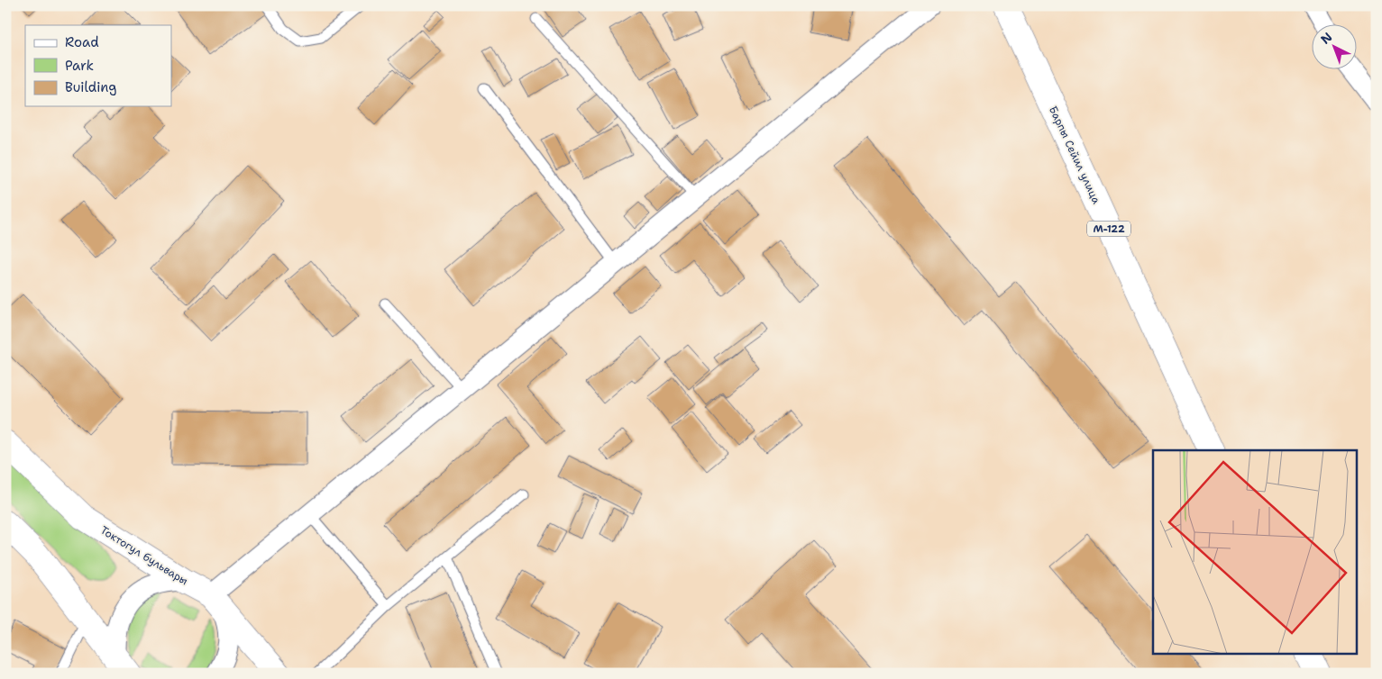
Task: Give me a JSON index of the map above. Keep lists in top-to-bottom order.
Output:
{
  "streets": {
    "street": ["Барпы Сейил улица", "М-122", "Токтогул бульвары"]
  },
  "legend": ["Road", "Park", "Building"],
  "north": "top left"
}
